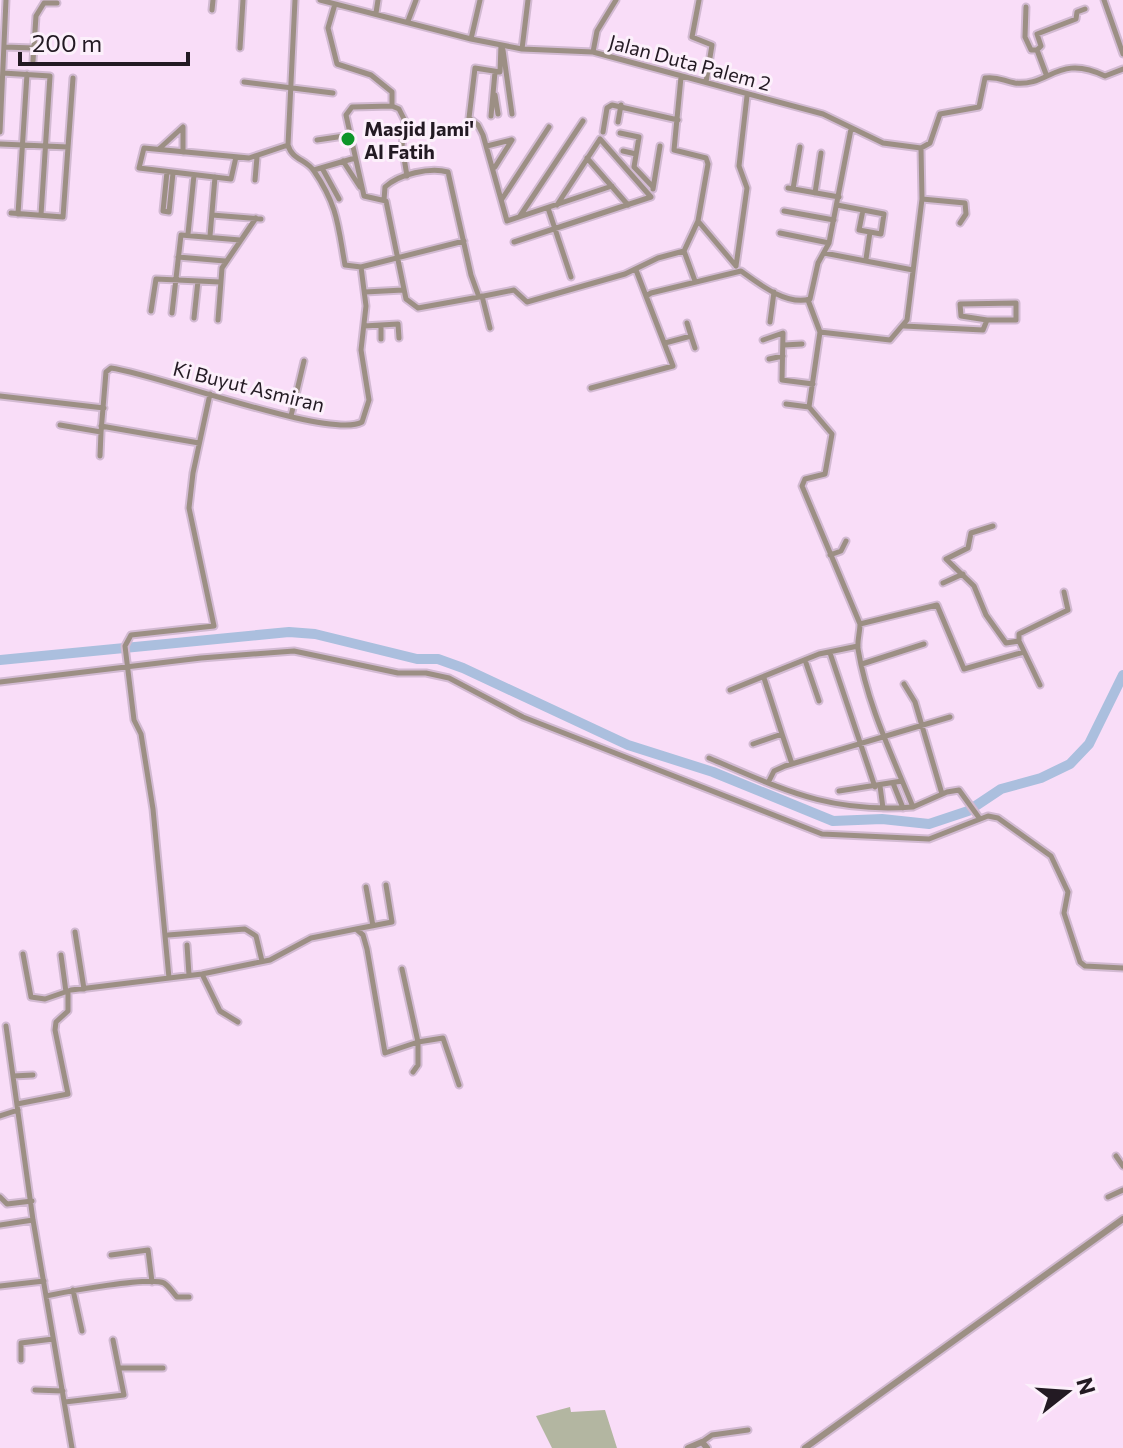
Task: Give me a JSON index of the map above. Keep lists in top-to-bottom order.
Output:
{
  "streets": {
    "street": ["Jalan Duta Palem 2", "Ki Buyut Asmiran"]
  },
  "places": ["Masjid Jami' Al Fatih"],
  "scale_bar": "200 m",
  "north": "right"
}
